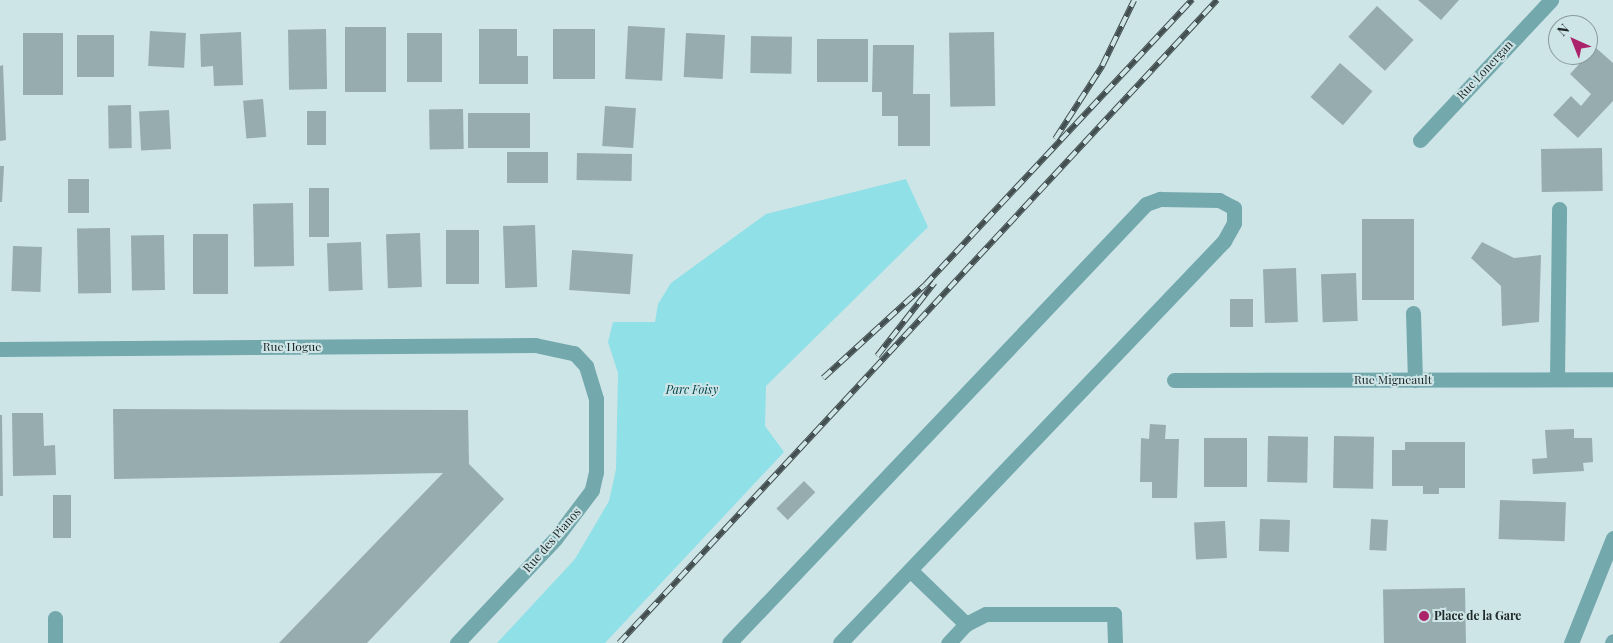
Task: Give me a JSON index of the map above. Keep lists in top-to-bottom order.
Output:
{
  "streets": {
    "street": [
      "Rue Lonergan",
      "Rue Hogue",
      "Rue Migneault",
      "Rue des Pianos"
    ]
  },
  "crossings": [
    ["Rue Hogue", "Rue des Pianos"]
  ],
  "parks": ["Parc Foisy"],
  "places": ["Place de la Gare"],
  "north": "top left"
}
